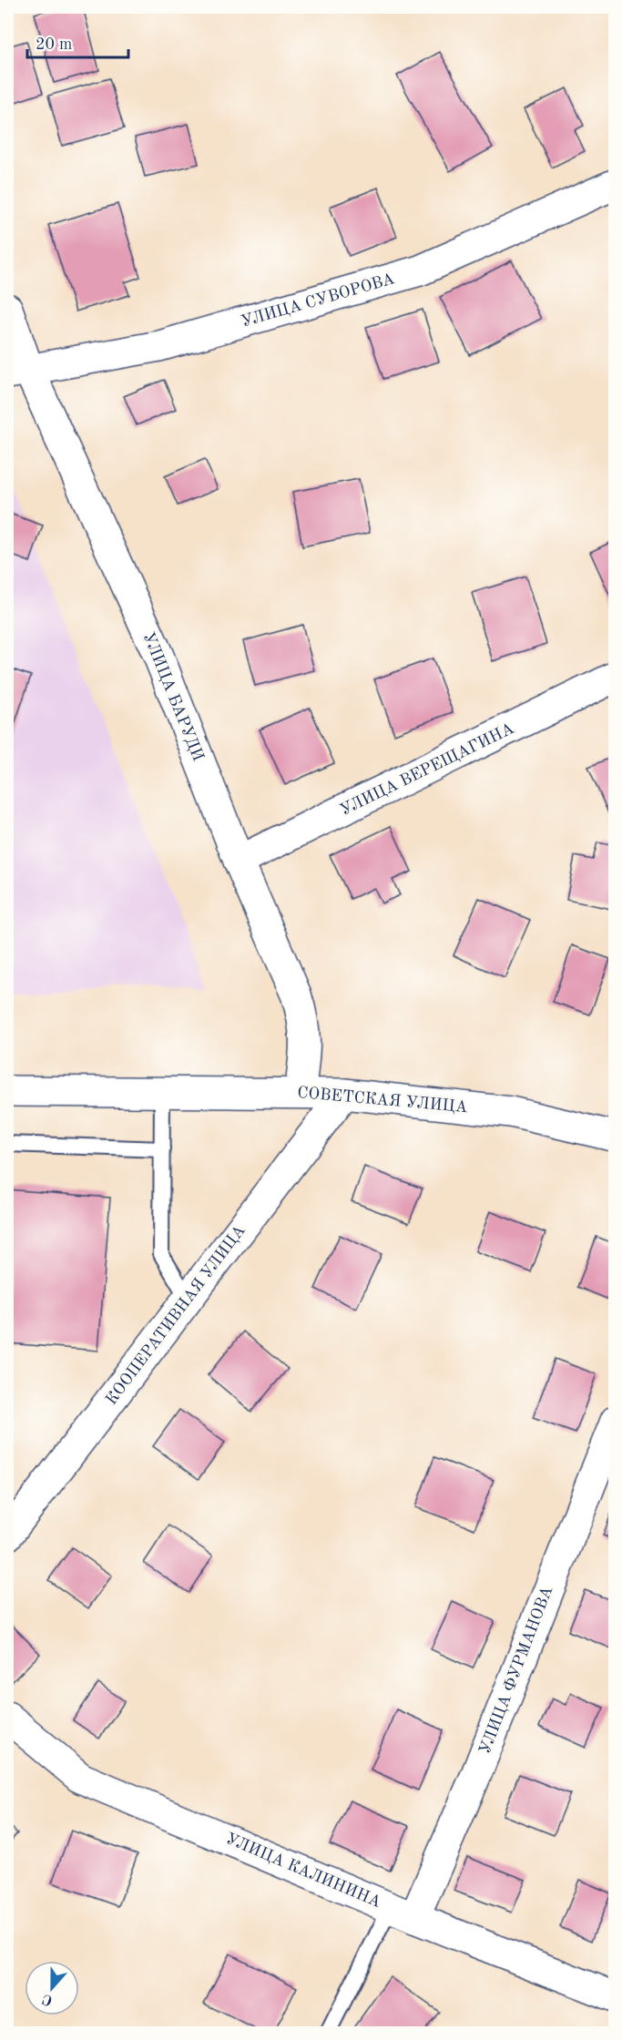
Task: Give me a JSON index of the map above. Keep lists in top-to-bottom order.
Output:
{
  "streets": {
    "street": [
      "УЛИЦА СУВОРОВА",
      "УЛИЦА БАРУДИ",
      "УЛИЦА ВЕРЕЩАГИНА",
      "СОВЕТСКАЯ УЛИЦА",
      "КООПЕРАТИВНАЯ УЛИЦА",
      "УЛИЦА ФУРМАНОВА",
      "УЛИЦА КАЛИНИНА"
    ]
  },
  "crossings": [
    ["УЛИЦА СУВОРОВА", "УЛИЦА БАРУДИ"],
    ["УЛИЦА БАРУДИ", "УЛИЦА ВЕРЕЩАГИНА"],
    ["УЛИЦА БАРУДИ", "СОВЕТСКАЯ УЛИЦА"],
    ["СОВЕТСКАЯ УЛИЦА", "КООПЕРАТИВНАЯ УЛИЦА"],
    ["УЛИЦА ФУРМАНОВА", "УЛИЦА КАЛИНИНА"]
  ],
  "scale_bar": "20 m",
  "north": "bottom"
}
